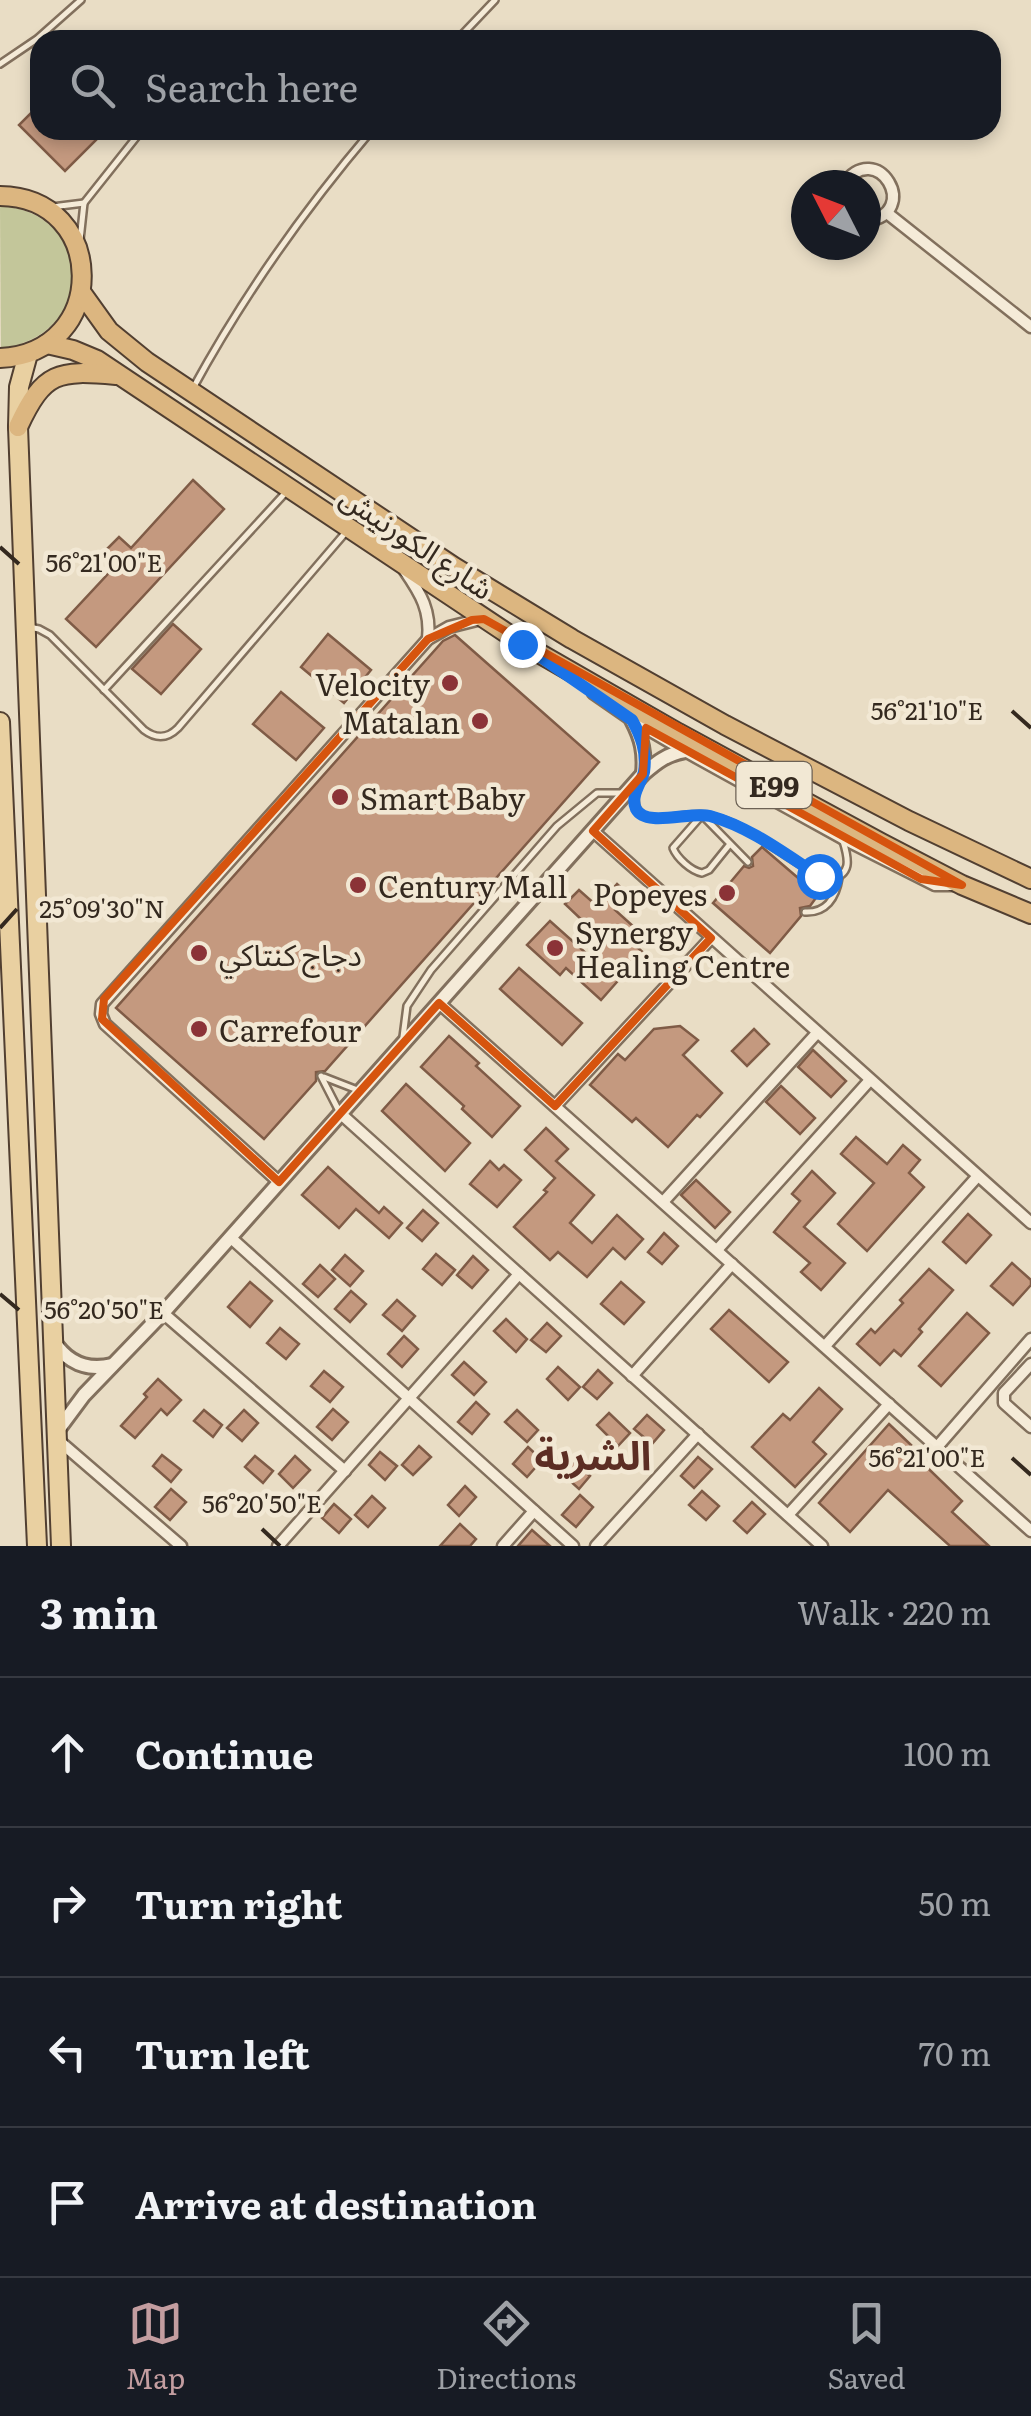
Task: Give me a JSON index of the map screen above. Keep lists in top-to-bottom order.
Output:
{
  "streets": {
    "highway": ["شارع الكورنيش", "E99"]
  },
  "districts": ["الشرية"],
  "places": [
    "Velocity",
    "Matalan",
    "Smart Baby",
    "Century Mall",
    "Popeyes",
    "Synergy Healing Centre",
    "دجاج كنتاكي",
    "Carrefour"
  ],
  "north": "top left",
  "page": {
    "search": "Search here",
    "heading": ["3 min", "Walk · 220 m"],
    "list": [
      ["Continue", "100 m"],
      ["Turn right", "50 m"],
      ["Turn left", "70 m"],
      "Arrive at destination"
    ],
    "nav": ["Map", "Directions", "Saved"]
  },
  "coordinates": [
    "56°21'00\"E",
    "56°21'10\"E",
    "25°09'30\"N",
    "56°20'50\"E"
  ]
}
